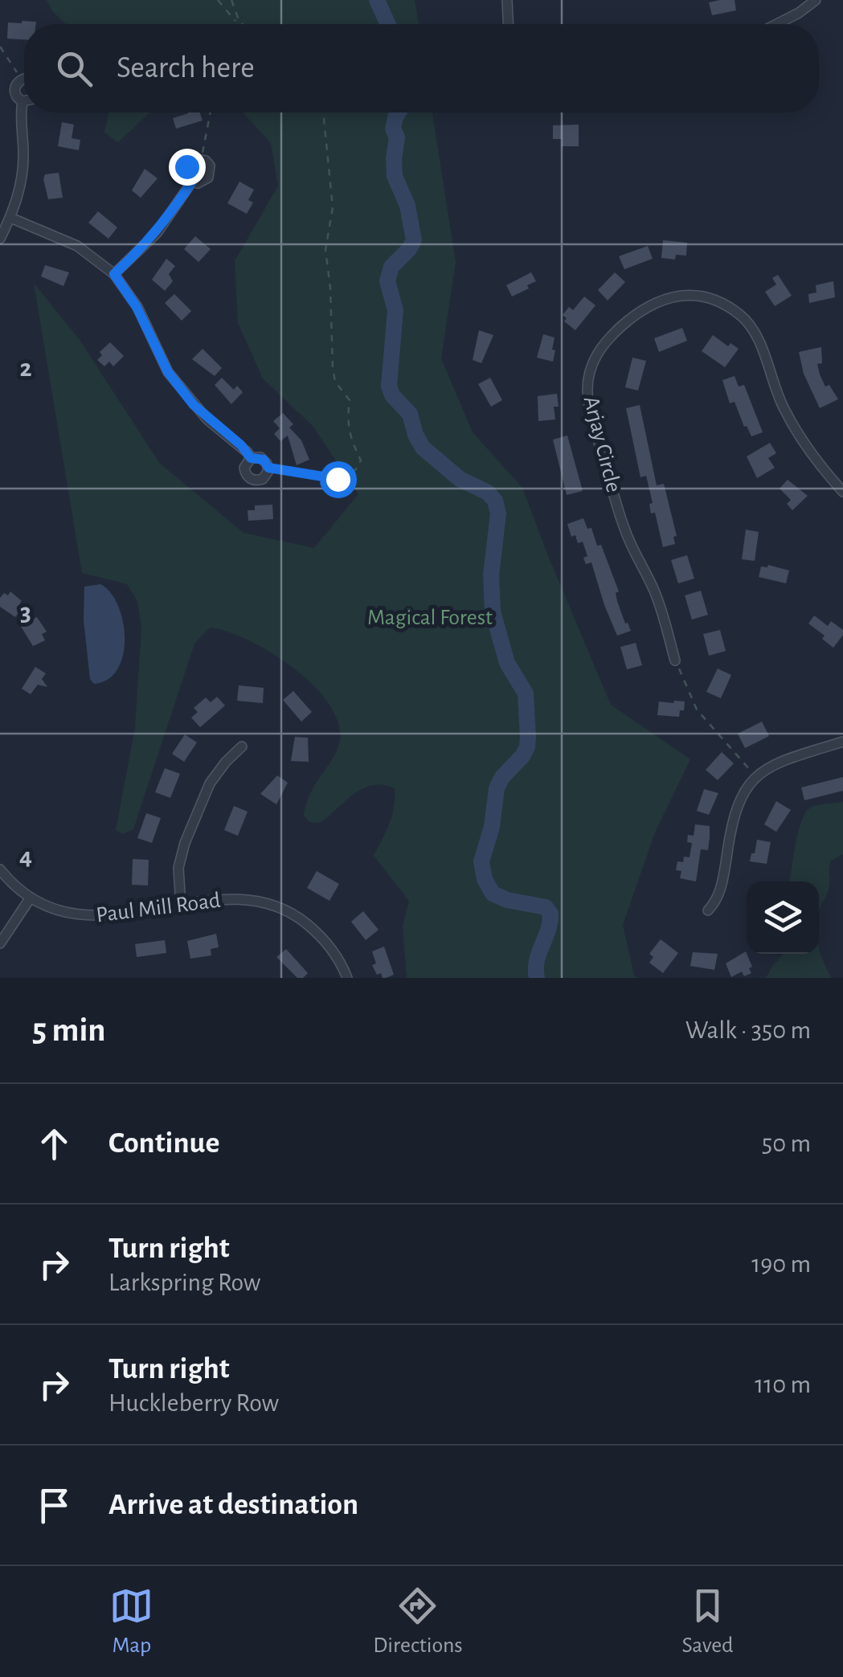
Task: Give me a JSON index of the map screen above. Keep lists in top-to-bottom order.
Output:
{
  "streets": {
    "street": ["Arjay Circle", "Paul Mill Road"]
  },
  "parks": ["Magical Forest"],
  "page": {
    "search": "Search here",
    "heading": ["5 min", "Walk · 350 m"],
    "list": [
      ["Continue", "50 m"],
      ["Turn right", "Larkspring Row", "190 m"],
      ["Turn right", "Huckleberry Row", "110 m"],
      "Arrive at destination"
    ],
    "nav": ["Map", "Directions", "Saved"]
  },
  "grid": {
    "rows": ["2", "3", "4"]
  }
}
